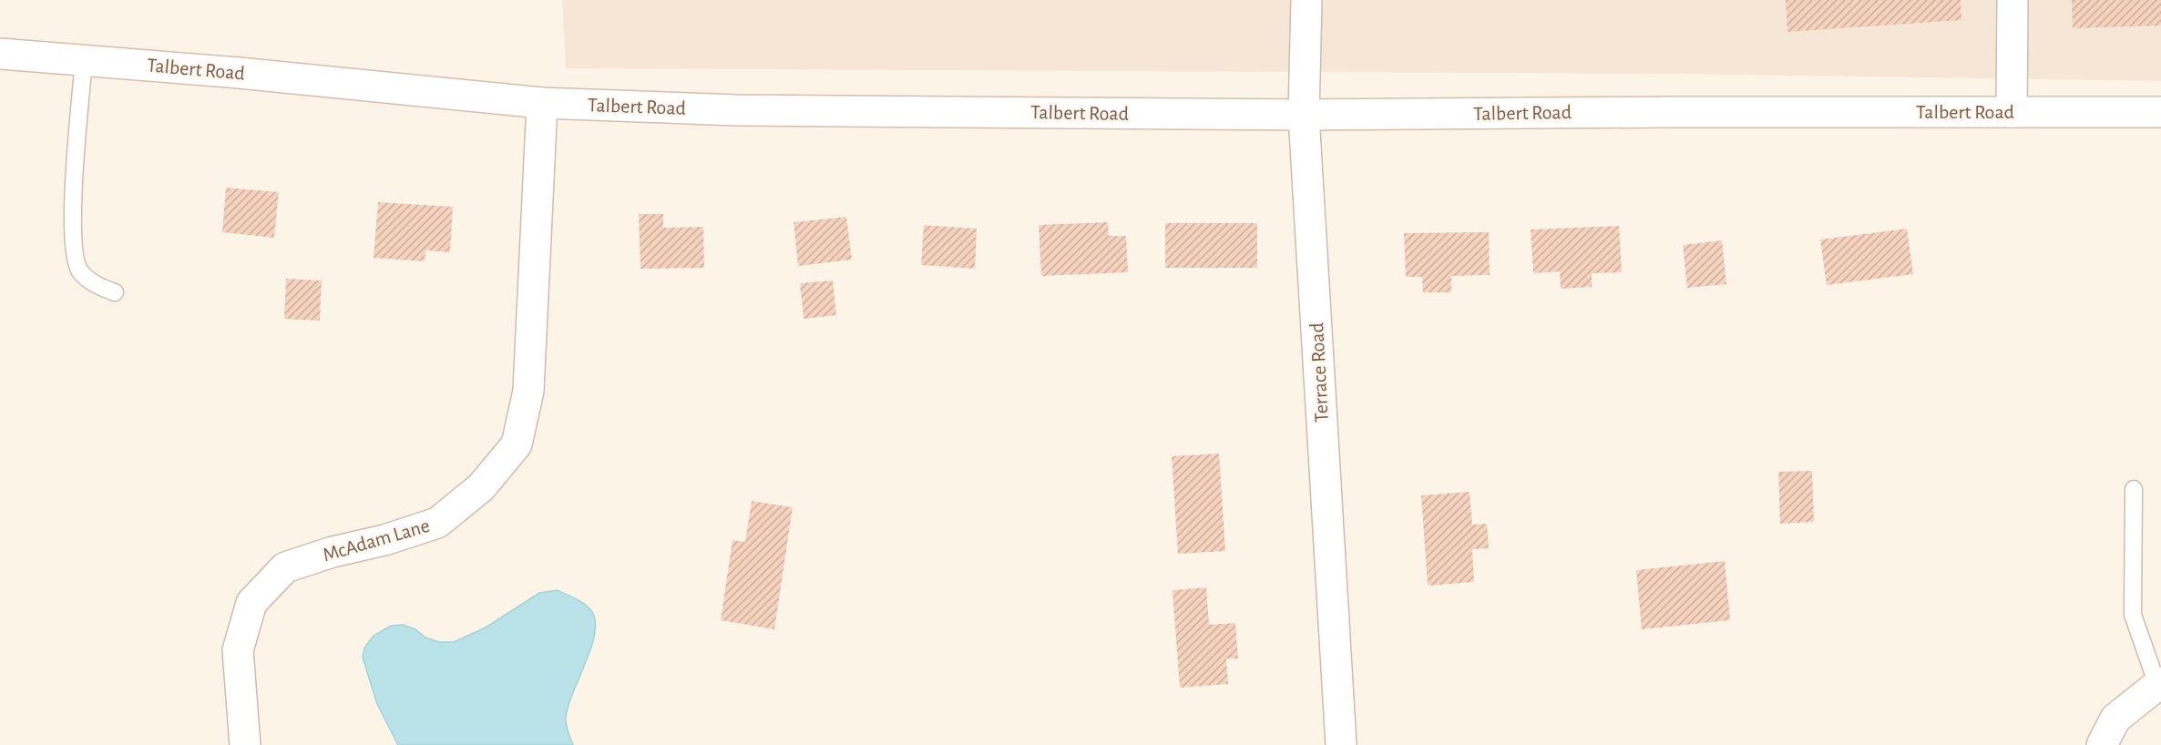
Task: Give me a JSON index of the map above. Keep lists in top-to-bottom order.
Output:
{
  "streets": {
    "street": ["Talbert Road", "Terrace Road", "McAdam Lane"]
  },
  "crossings": [
    ["Talbert Road", "Terrace Road"],
    ["Talbert Road", "McAdam Lane"]
  ]
}
